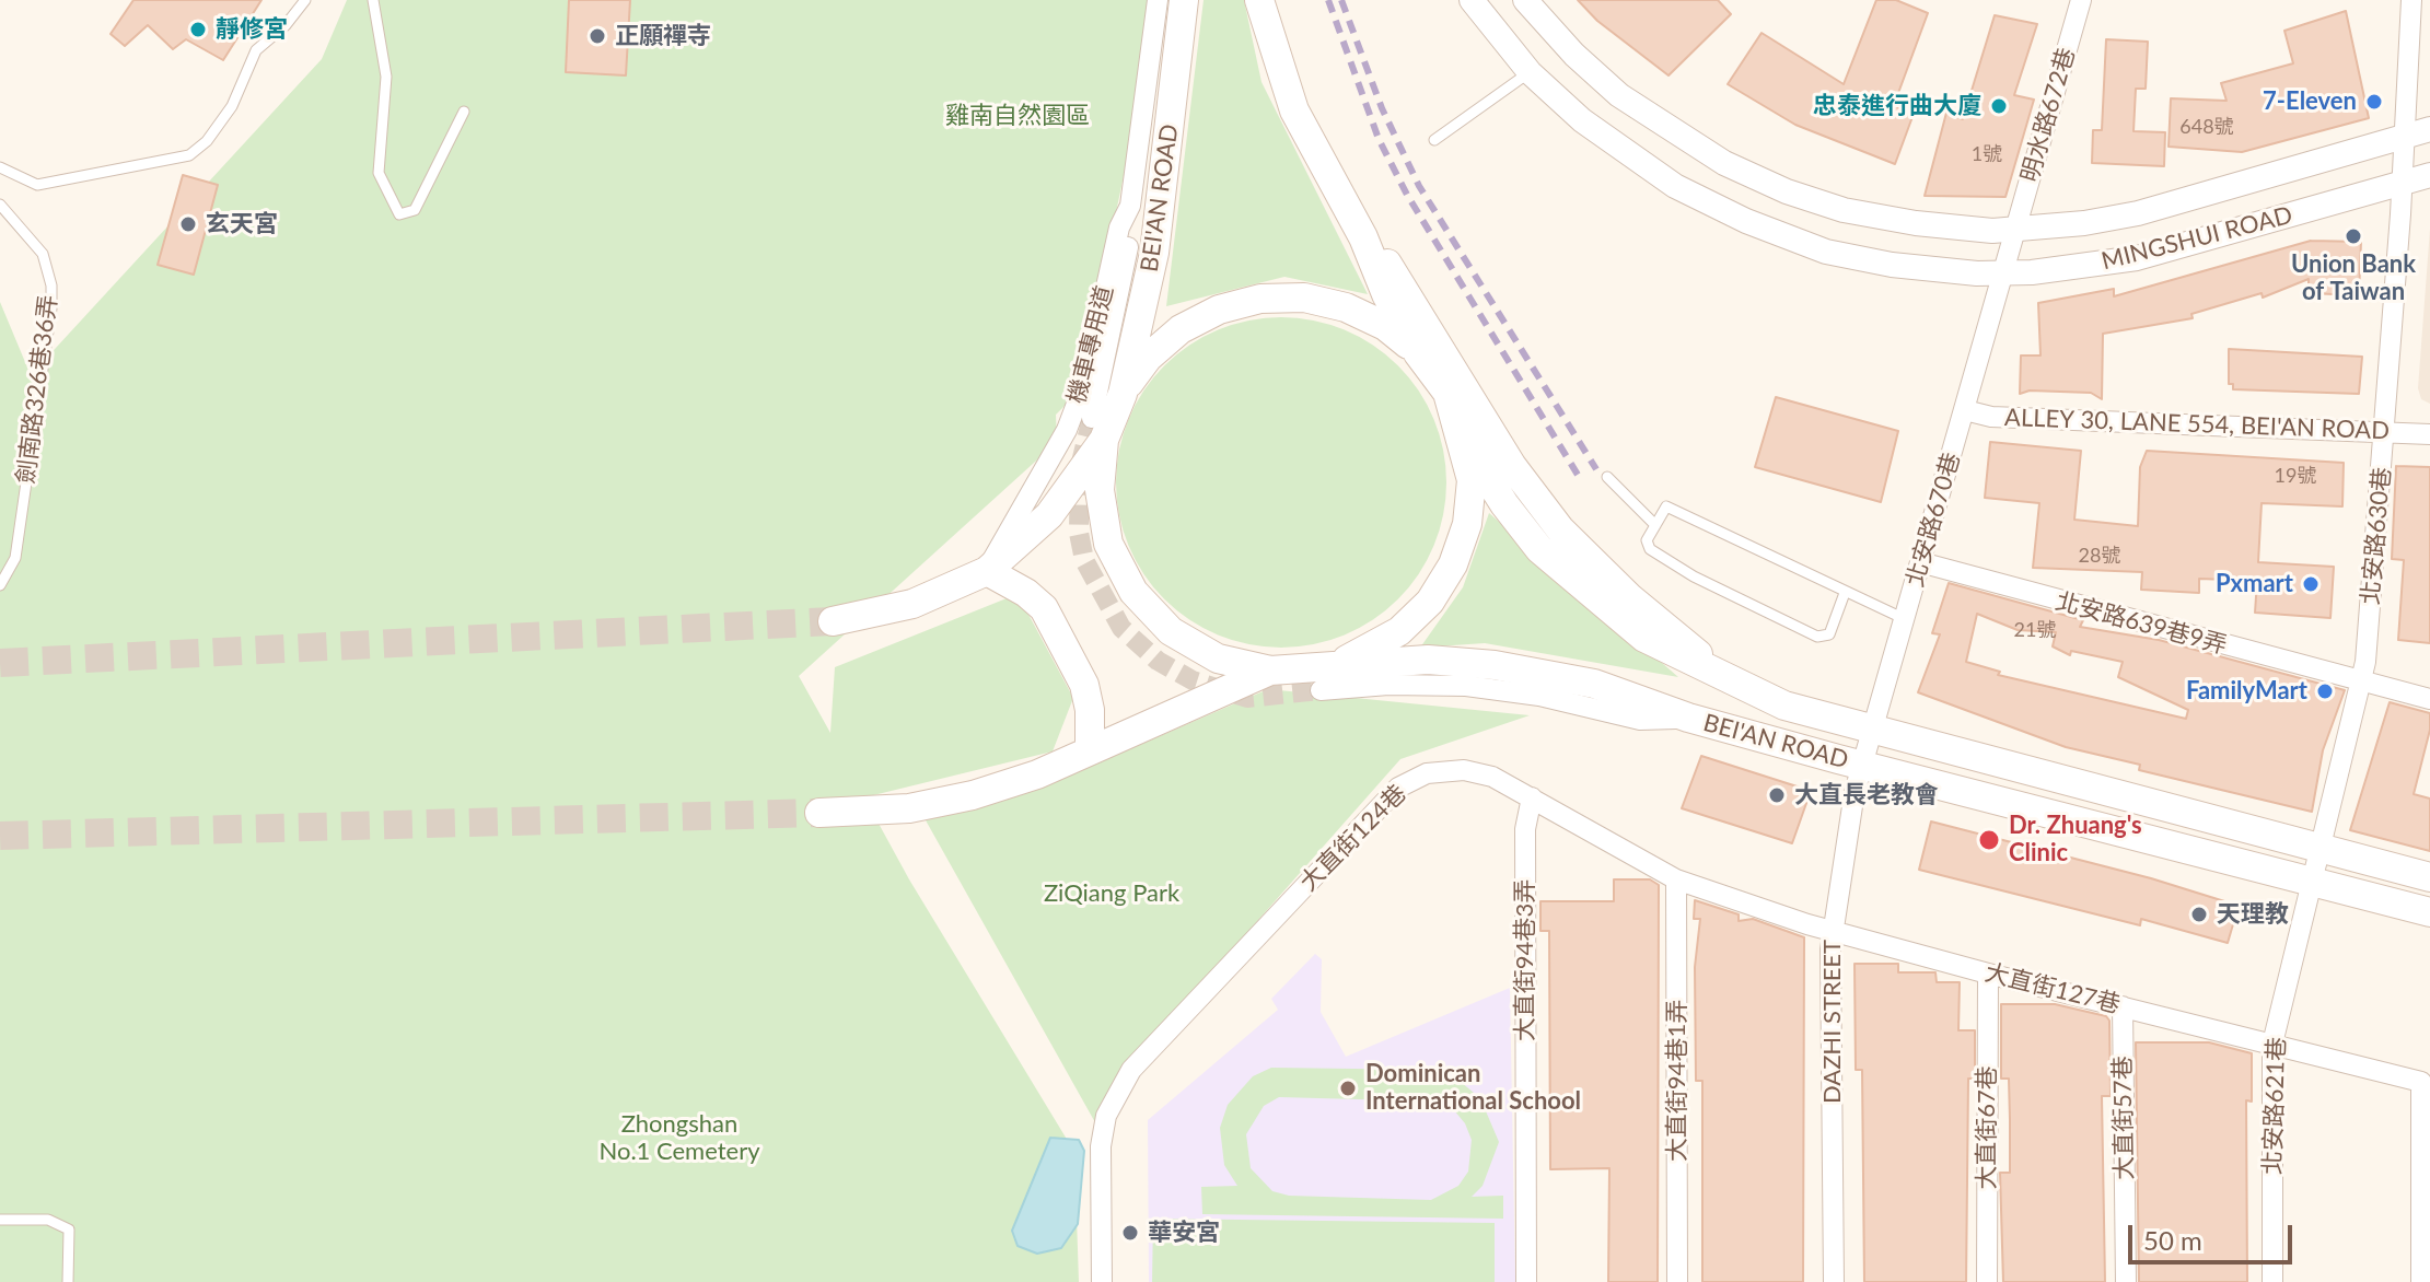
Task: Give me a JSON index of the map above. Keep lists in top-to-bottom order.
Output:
{
  "streets": {
    "main road": ["BEI'AN ROAD"],
    "street": [
      "明水路672巷",
      "MINGSHUI ROAD",
      "機車專用道",
      "ALLEY 30, LANE 554, BEI'AN ROAD",
      "北安路670巷",
      "北安路630巷",
      "北安路639巷9弄",
      "大直街124巷",
      "大直街94巷3弄",
      "大直街127巷",
      "DAZHI STREET",
      "大直街94巷1弄",
      "北安路621巷",
      "大直街57巷",
      "大直街67巷"
    ],
    "lane": ["劍南路326巷36弄"]
  },
  "crossings": [
    ["明水路672巷", "MINGSHUI ROAD"],
    ["明水路672巷", "北安路670巷"],
    ["BEI'AN ROAD", "機車專用道"],
    ["BEI'AN ROAD", "北安路670巷"],
    ["BEI'AN ROAD", "北安路630巷"],
    ["BEI'AN ROAD", "DAZHI STREET"],
    ["BEI'AN ROAD", "北安路621巷"],
    ["MINGSHUI ROAD", "北安路670巷"],
    ["MINGSHUI ROAD", "北安路630巷"],
    ["ALLEY 30, LANE 554, BEI'AN ROAD", "北安路670巷"],
    ["ALLEY 30, LANE 554, BEI'AN ROAD", "北安路630巷"],
    ["北安路670巷", "北安路639巷9弄"],
    ["北安路670巷", "DAZHI STREET"],
    ["北安路630巷", "北安路639巷9弄"],
    ["北安路630巷", "北安路621巷"],
    ["大直街124巷", "大直街94巷3弄"],
    ["大直街124巷", "大直街127巷"],
    ["大直街124巷", "DAZHI STREET"],
    ["大直街124巷", "大直街94巷1弄"],
    ["大直街127巷", "DAZHI STREET"],
    ["大直街127巷", "北安路621巷"],
    ["大直街127巷", "大直街57巷"],
    ["大直街127巷", "大直街67巷"]
  ],
  "parks": ["雞南自然園區", "ZiQiang Park", "Zhongshan No.1 Cemetery"],
  "places": [
    "靜修宮",
    "正願禪寺",
    "7-Eleven",
    "忠泰進行曲大廈",
    "玄天宮",
    "Union Bank of Taiwan",
    "Pxmart",
    "FamilyMart",
    "大直長老教會",
    "Dr. Zhuang's Clinic",
    "天理教",
    "Dominican International School",
    "華安宮"
  ],
  "house_numbers": [
    "648號",
    "1號",
    "19號",
    "28號",
    "21號"
  ],
  "scale_bar": "50 m"
}
